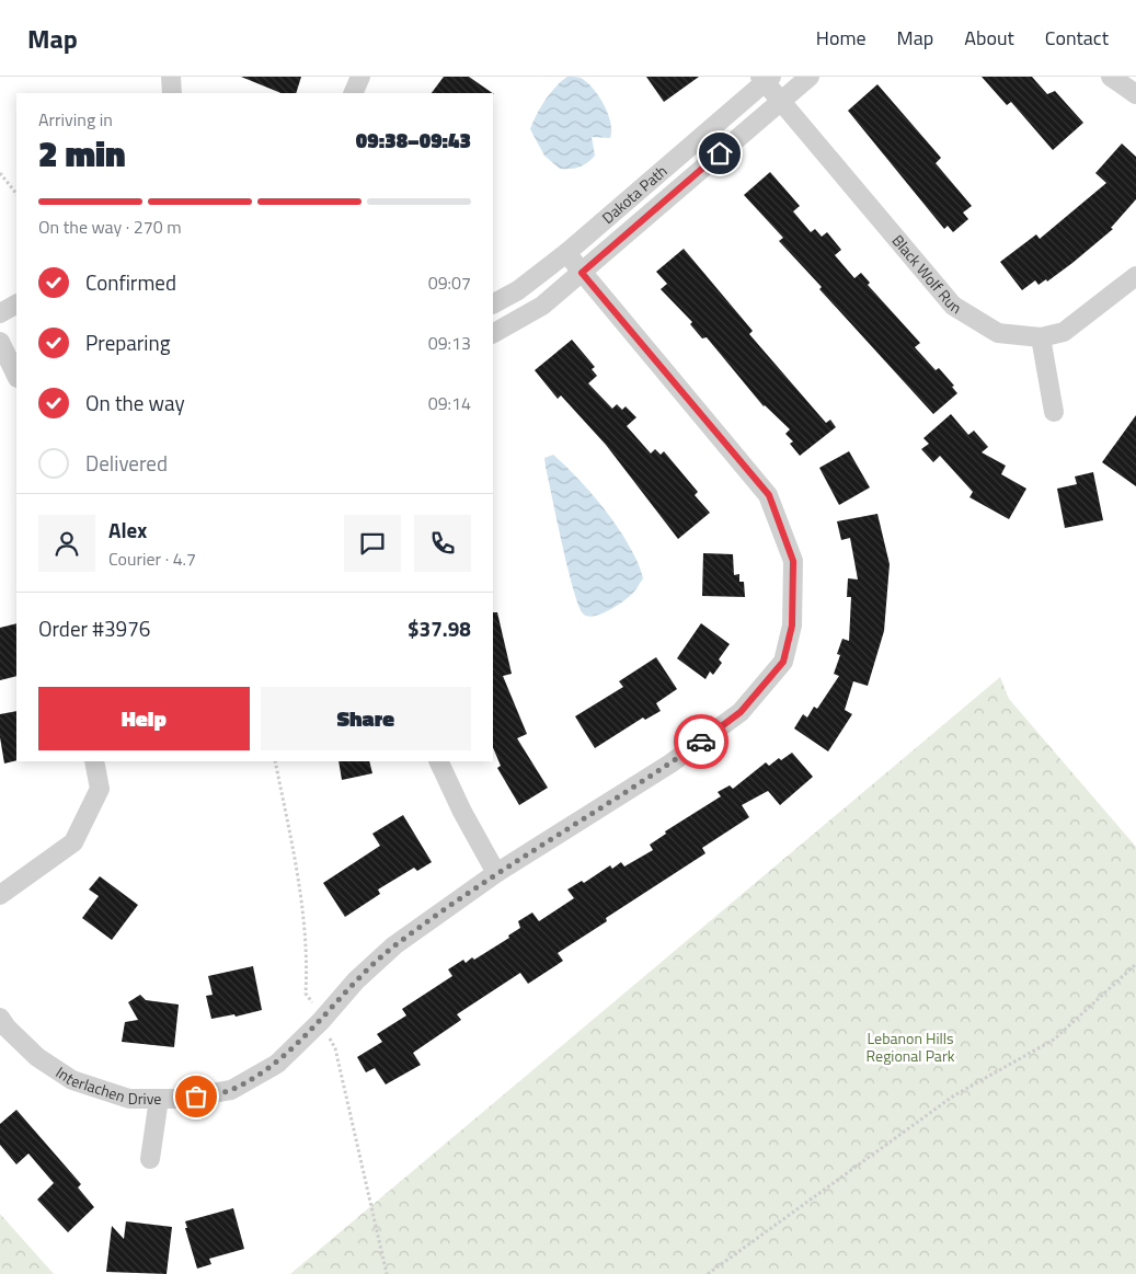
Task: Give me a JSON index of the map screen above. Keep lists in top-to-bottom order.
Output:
{
  "streets": {
    "street": ["Dakota Path", "Black Wolf Run", "Interlachen Drive"]
  },
  "crossings": [
    ["Dakota Path", "Black Wolf Run"],
    ["Dakota Path", "Interlachen Drive"]
  ],
  "parks": ["Lebanon Hills Regional Park"],
  "page": {
    "header": "Map",
    "nav": [
      "Home",
      "Map",
      "About",
      "Contact"
    ],
    "heading": ["2 min", "Arriving in", "09:38–09:43"],
    "panel": [
      "Alex",
      "Courier · 4.7",
      "Order #3976",
      "$37.98"
    ],
    "bar": "On the way · 270 m",
    "list": [
      ["Confirmed", "09:07"],
      ["Preparing", "09:13"],
      ["On the way", "09:14"],
      "Delivered"
    ],
    "buttons": ["Help", "Share"]
  }
}
